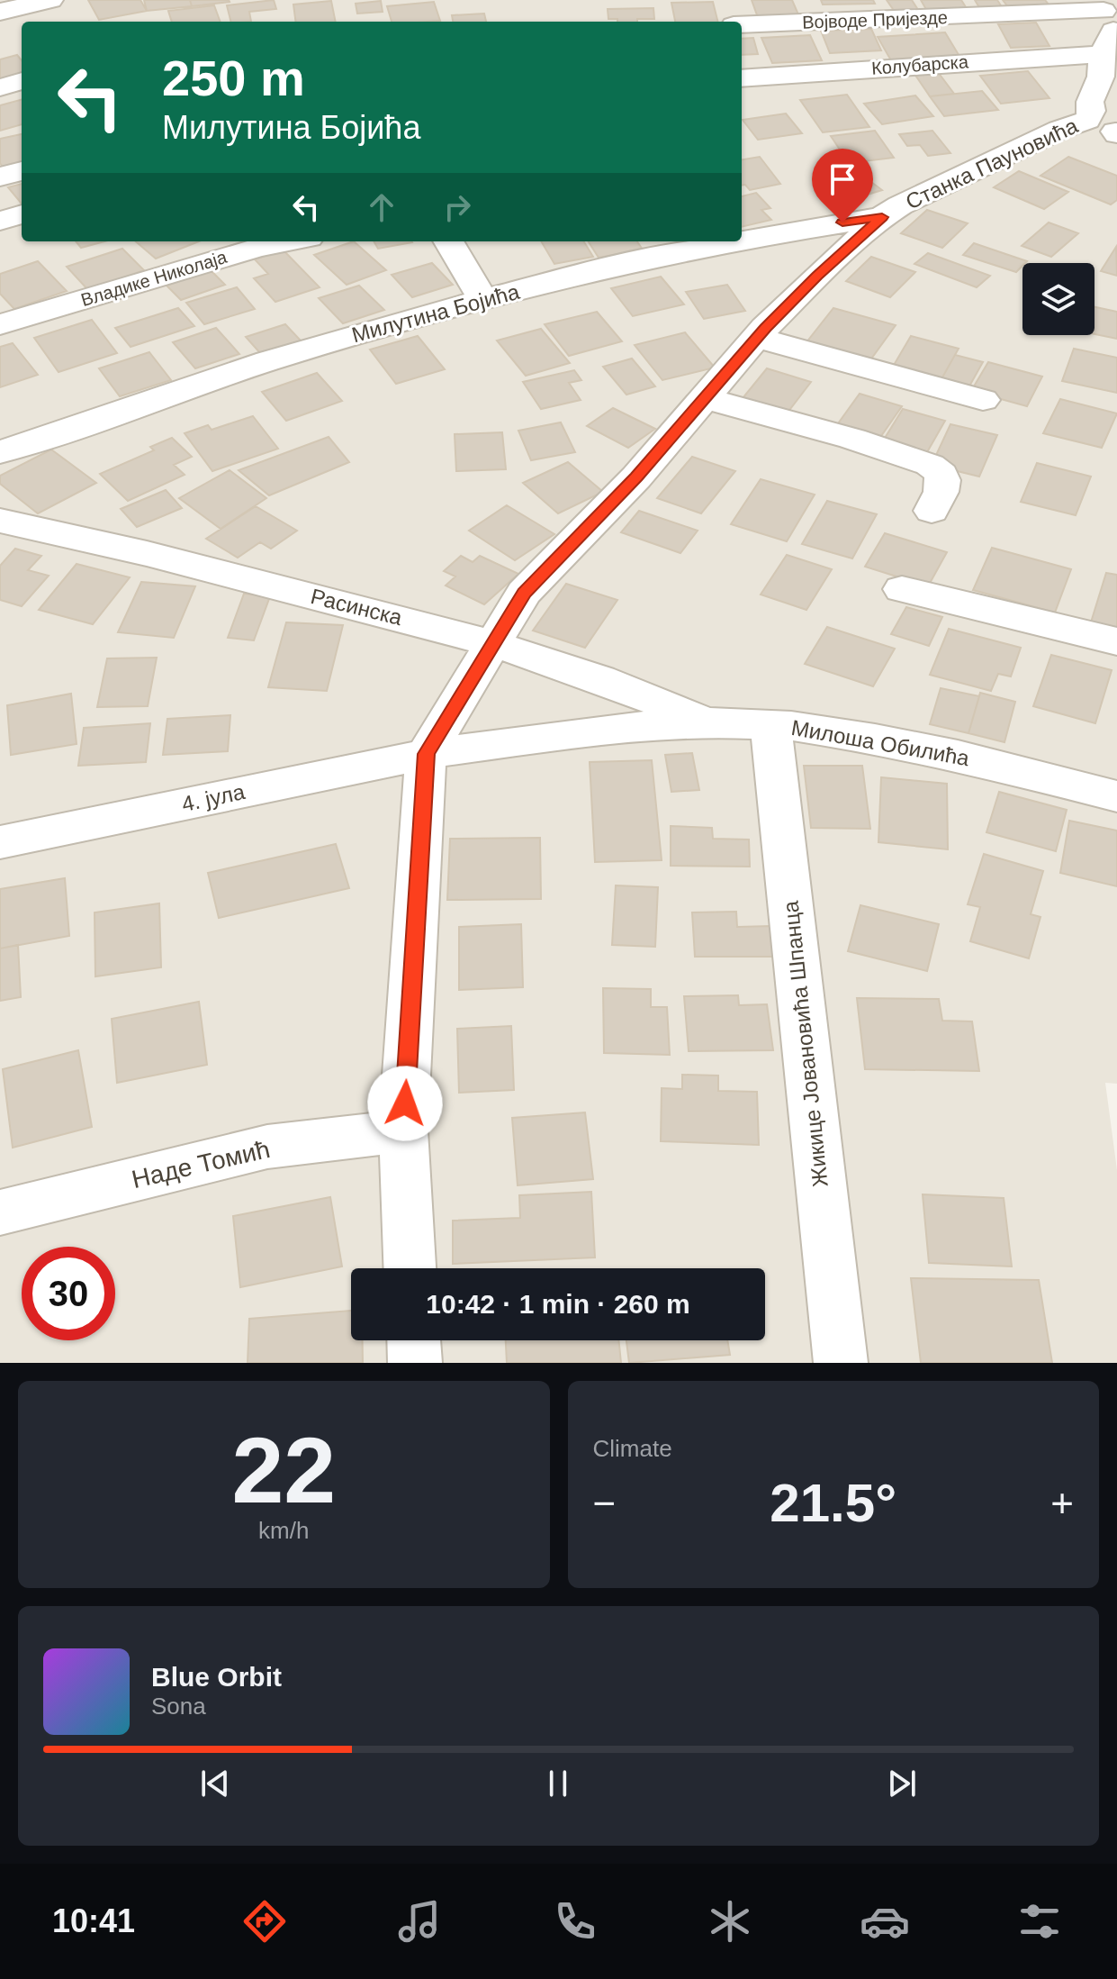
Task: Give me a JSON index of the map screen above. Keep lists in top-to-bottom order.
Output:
{
  "streets": {
    "street": [
      "Војводе Пријезде",
      "Колубарска",
      "Станка Пауновића",
      "Владике Николаја",
      "Милутина Бојића",
      "Расинска",
      "Милоша Обилића",
      "4. јула",
      "Жикице Јовановића Шпанца",
      "Наде Томић"
    ]
  },
  "crossings": [
    ["Станка Пауновића", "Милутина Бојића"],
    ["Станка Пауновића", "Расинска"],
    ["Станка Пауновића", "Милоша Обилића"],
    ["Станка Пауновића", "4. јула"],
    ["Станка Пауновића", "Наде Томић"],
    ["Расинска", "Милоша Обилића"],
    ["Милоша Обилића", "4. јула"],
    ["Милоша Обилића", "Жикице Јовановића Шпанца"]
  ],
  "page": {
    "turn": ["250 m", "Милутина Бојића"],
    "limit": "30",
    "trip": "10:42 · 1 min · 260 m",
    "tile": [
      ["22", "km/h"],
      "Climate"
    ],
    "heat": ["−", "21.5°", "+"],
    "song": ["Blue Orbit", "Sona"],
    "tabs": "10:41"
  }
}
